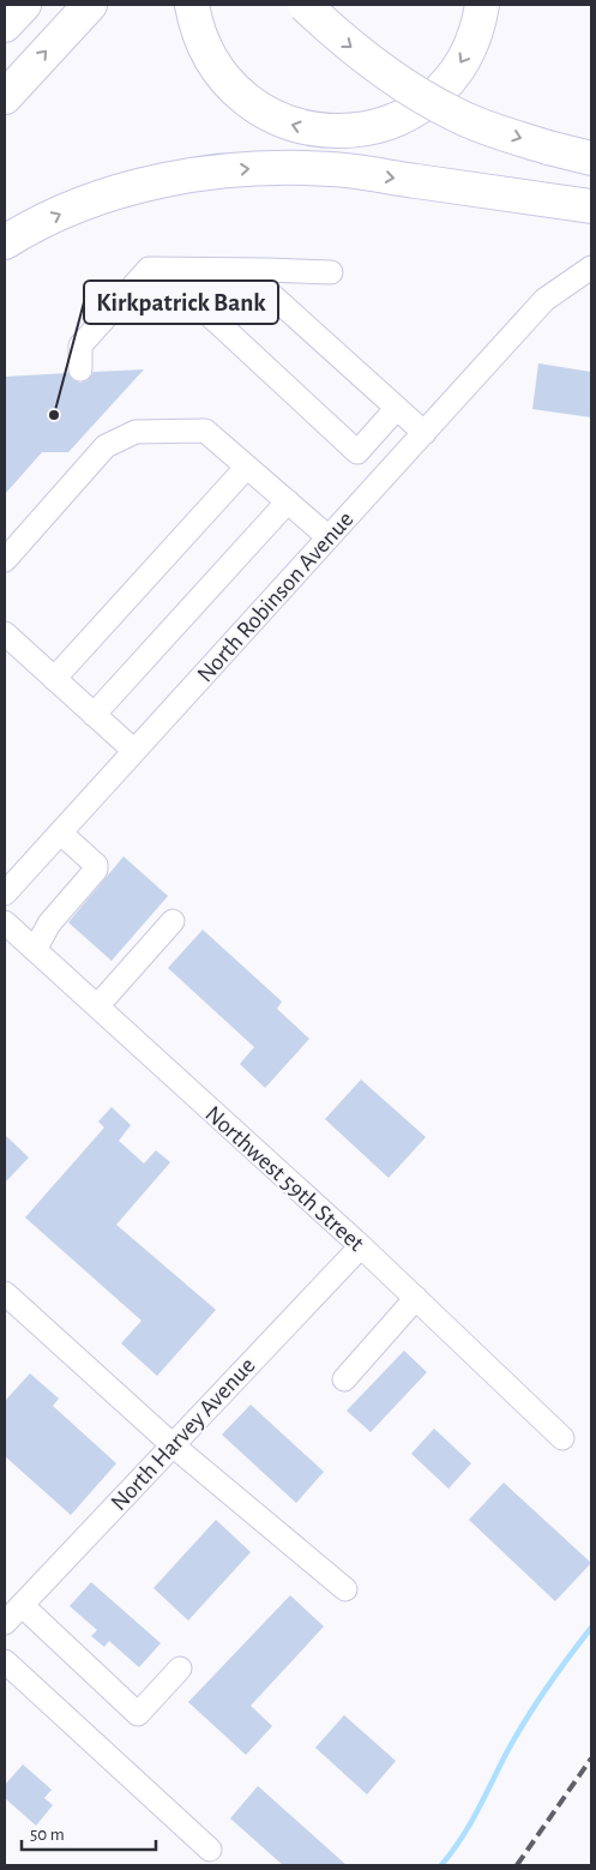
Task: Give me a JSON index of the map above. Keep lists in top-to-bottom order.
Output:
{
  "streets": {
    "street": ["North Robinson Avenue", "Northwest 59th Street", "North Harvey Avenue"]
  },
  "crossings": [
    ["Northwest 59th Street", "North Harvey Avenue"]
  ],
  "places": ["Kirkpatrick Bank"],
  "scale_bar": "50 m"
}
